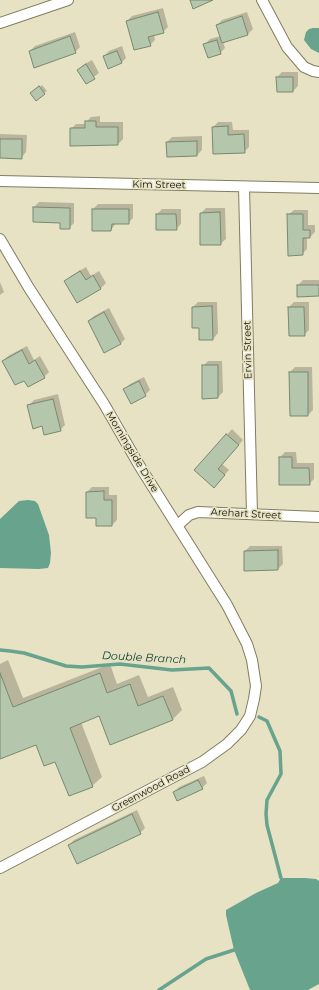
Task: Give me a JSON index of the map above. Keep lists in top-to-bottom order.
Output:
{
  "streets": {
    "street": [
      "Kim Street",
      "Ervin Street",
      "Morningside Drive",
      "Arehart Street",
      "Greenwood Road"
    ]
  },
  "crossings": [
    ["Kim Street", "Ervin Street"],
    ["Ervin Street", "Arehart Street"],
    ["Morningside Drive", "Arehart Street"],
    ["Morningside Drive", "Greenwood Road"]
  ],
  "water": ["Double Branch"]
}
